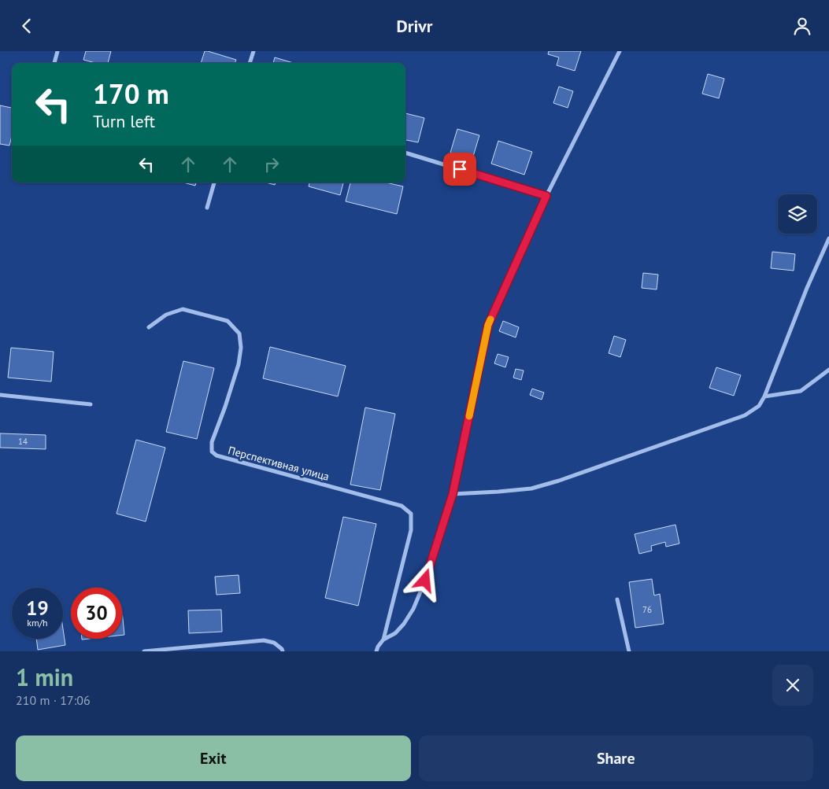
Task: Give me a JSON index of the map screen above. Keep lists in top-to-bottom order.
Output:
{
  "streets": {
    "street": ["Перспективная улица"]
  },
  "house_numbers": ["14", "76"],
  "page": {
    "header": "Drivr",
    "turn": ["170 m", "Turn left"],
    "speed": "19 km/h",
    "limit": "30",
    "heading": ["1 min", "210 m · 17:06"],
    "buttons": ["Exit", "Share"]
  }
}
